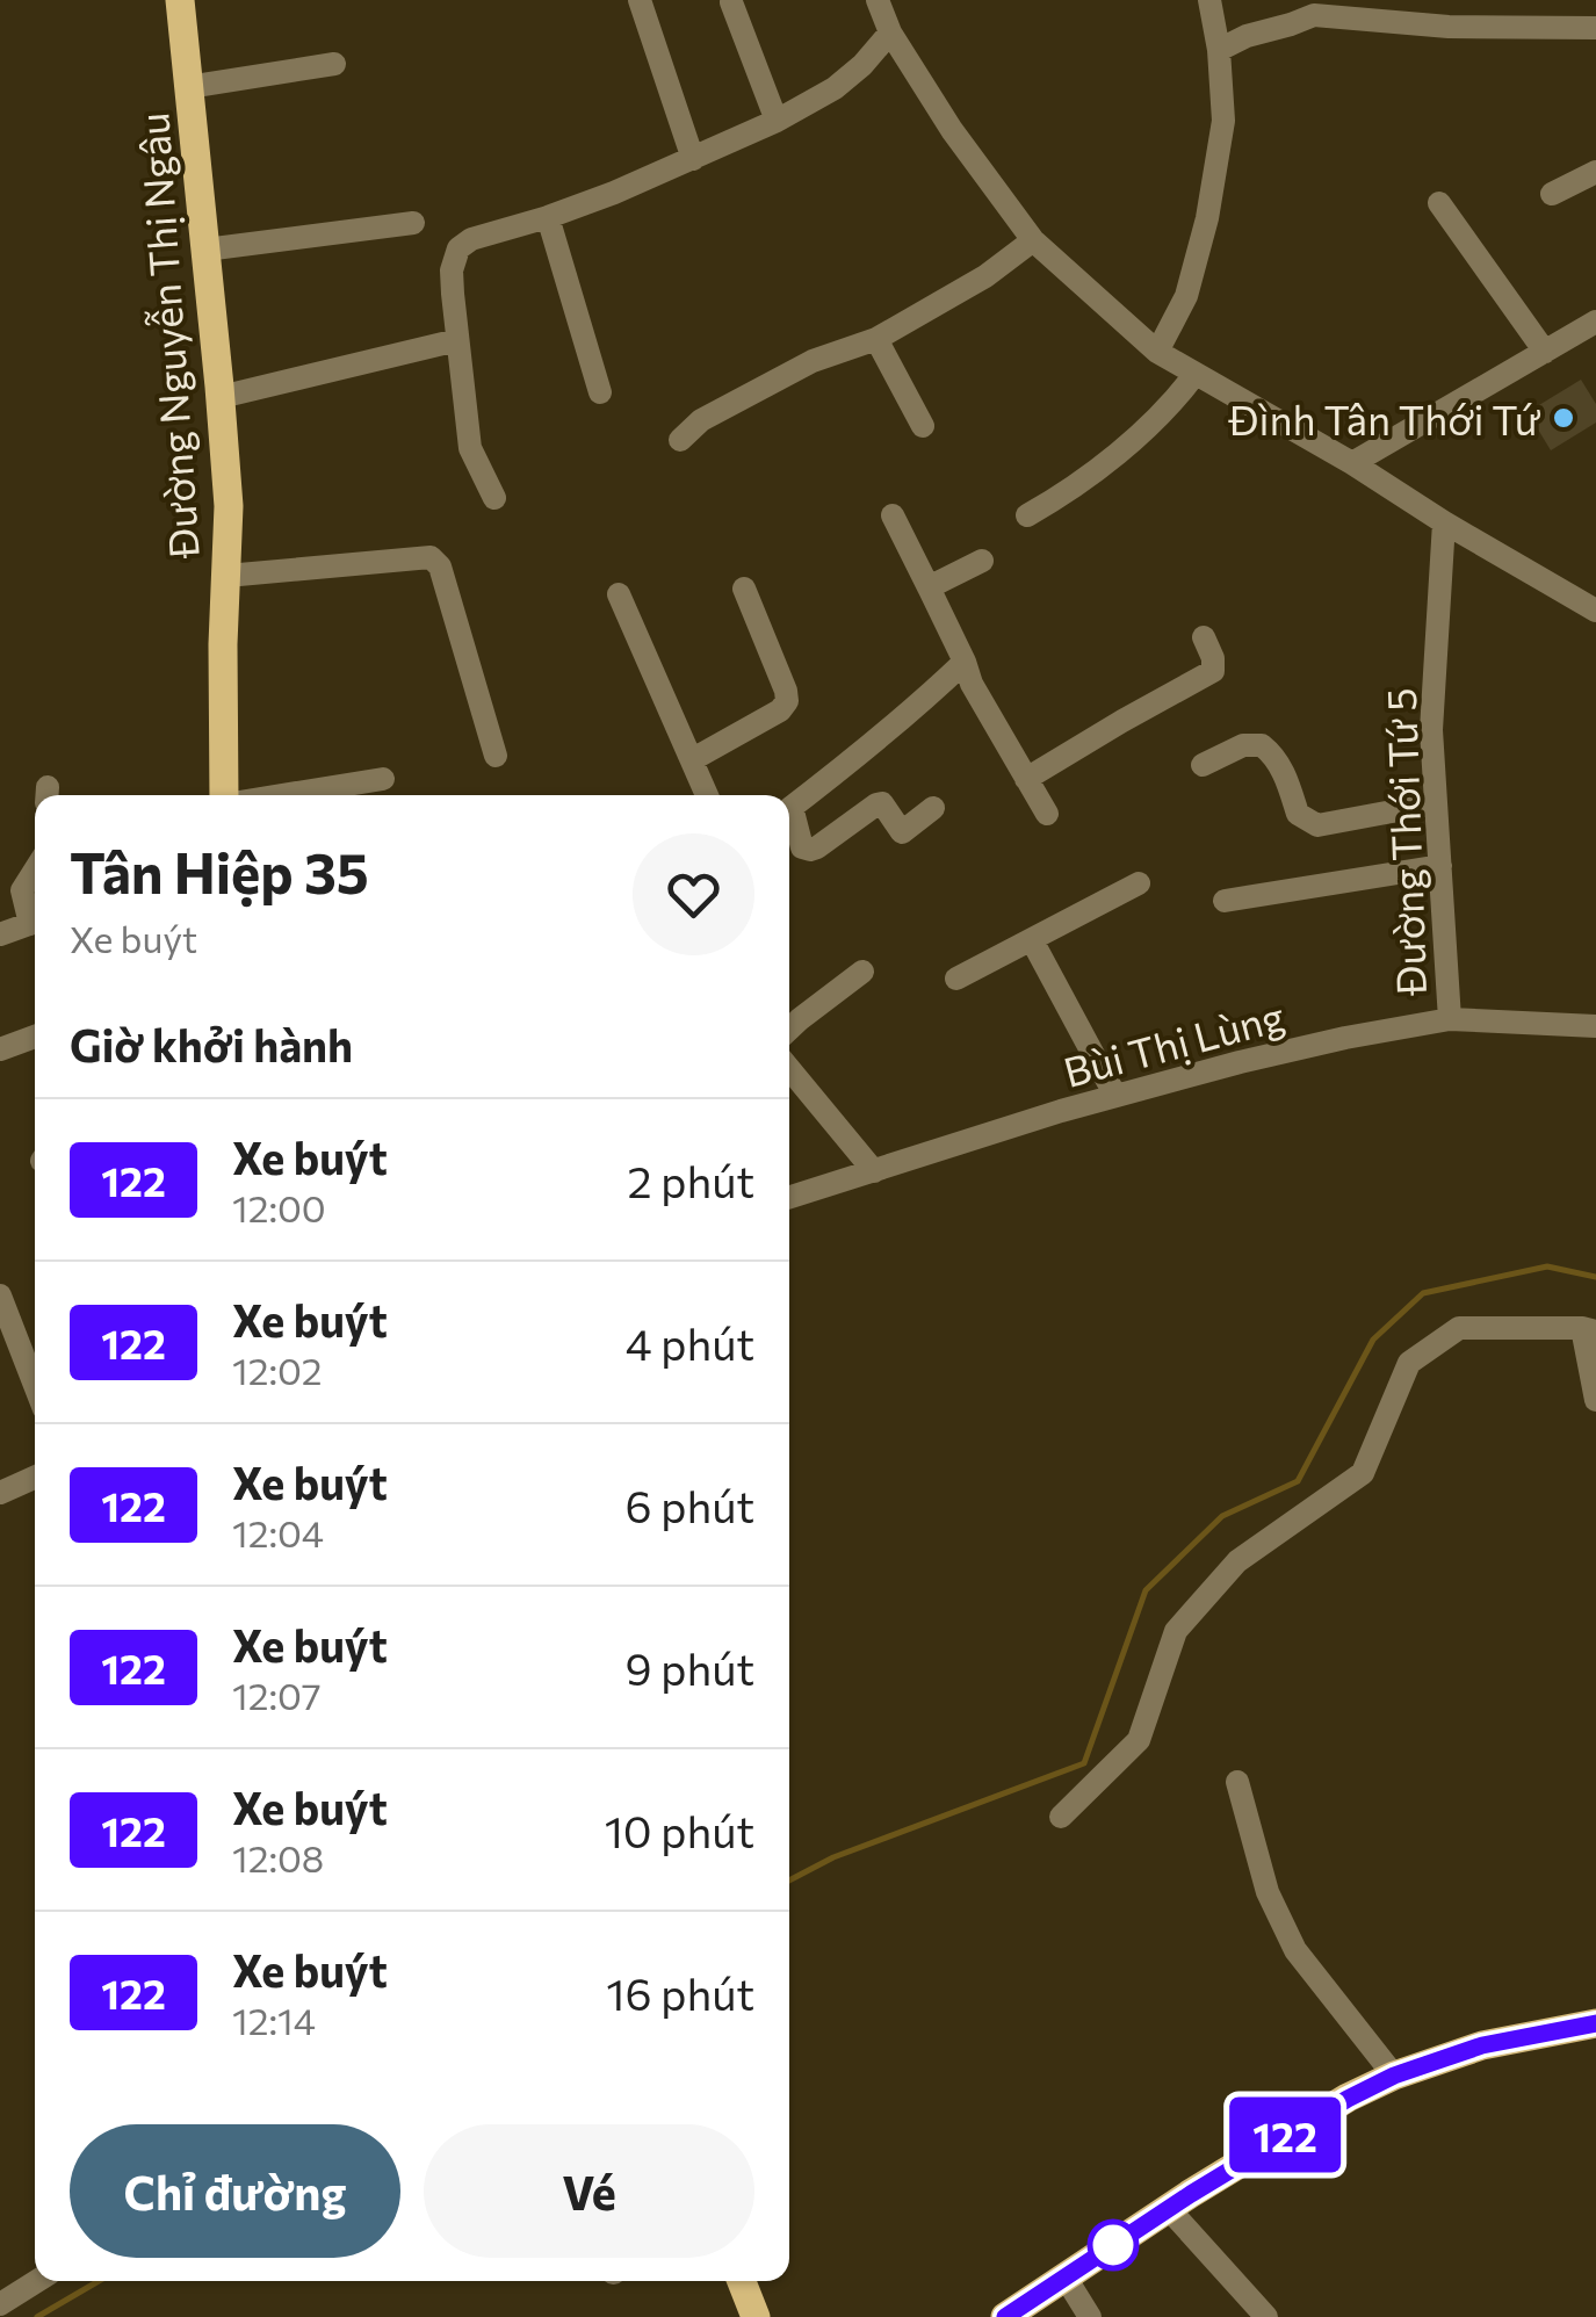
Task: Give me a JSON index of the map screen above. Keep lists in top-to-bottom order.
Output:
{
  "streets": {
    "main road": ["Đường Nguyễn Thị Ngâu"],
    "street": ["Đường Thới Tứ 5", "Bùi Thị Lùng"]
  },
  "crossings": [
    ["Đường Thới Tứ 5", "Bùi Thị Lùng"]
  ],
  "places": ["Đình Tân Thới Tứ"],
  "lines": ["bus line 122"],
  "page": {
    "on_map": "122",
    "heading": [
      ["Tân Hiệp 35", "Xe buýt"],
      "Giờ khởi hành"
    ],
    "list": [
      {
        "mark": "122",
        "name": "Xe buýt",
        "note": "12:00",
        "value": "2 phút"
      },
      {
        "mark": "122",
        "name": "Xe buýt",
        "note": "12:02",
        "value": "4 phút"
      },
      {
        "mark": "122",
        "name": "Xe buýt",
        "note": "12:04",
        "value": "6 phút"
      },
      {
        "mark": "122",
        "name": "Xe buýt",
        "note": "12:07",
        "value": "9 phút"
      },
      {
        "mark": "122",
        "name": "Xe buýt",
        "note": "12:08",
        "value": "10 phút"
      },
      {
        "mark": "122",
        "name": "Xe buýt",
        "note": "12:14",
        "value": "16 phút"
      }
    ],
    "buttons": ["Chỉ đường", "Vé"]
  }
}
